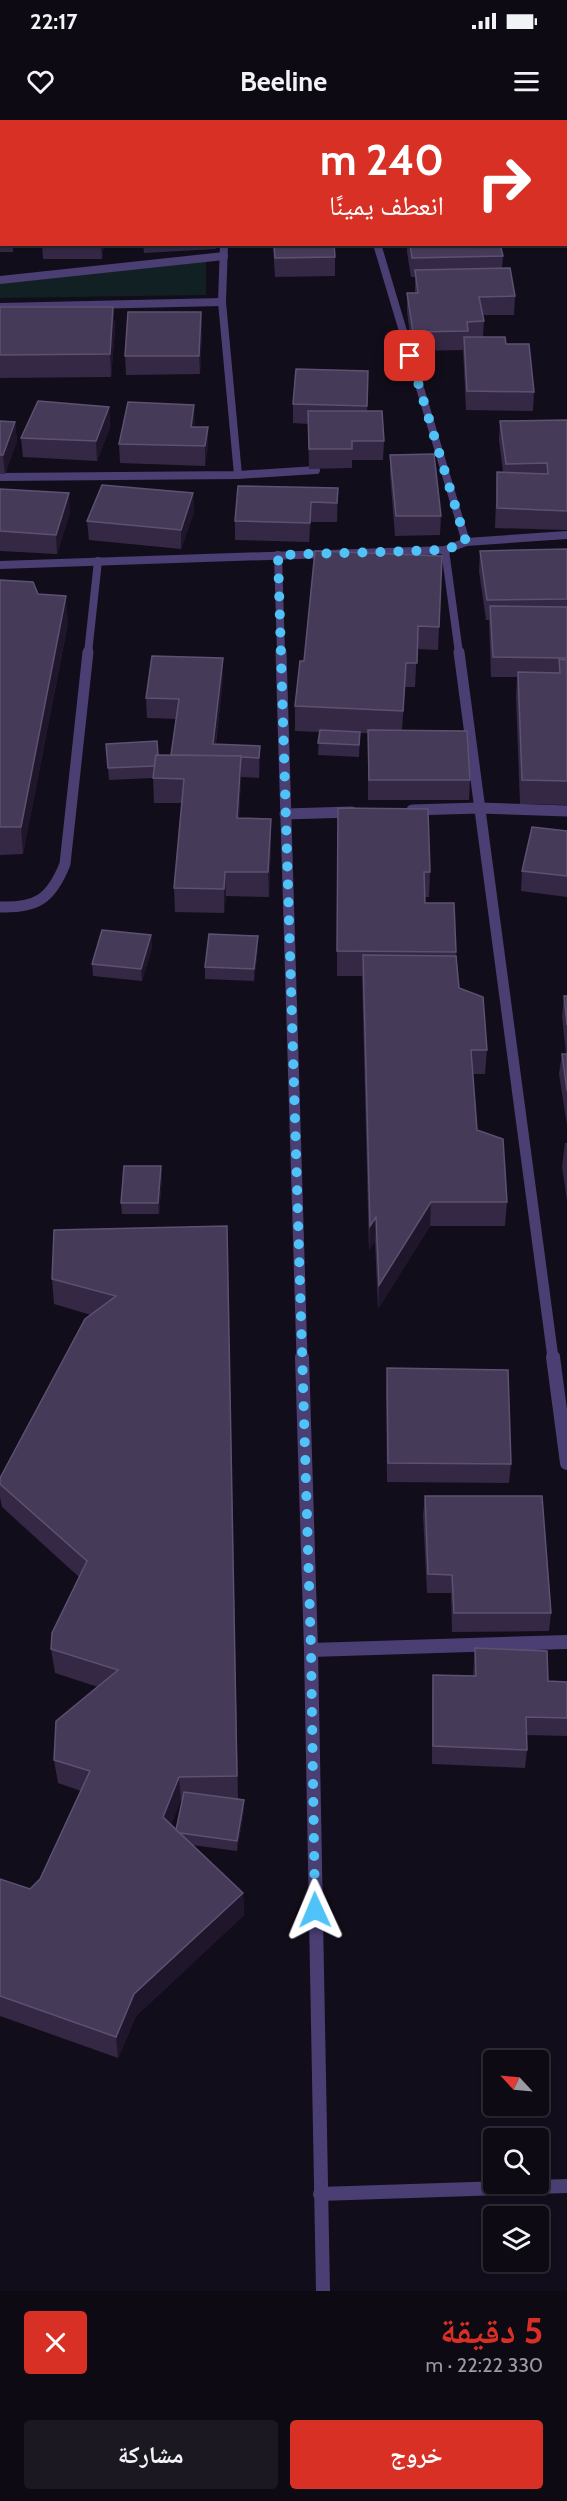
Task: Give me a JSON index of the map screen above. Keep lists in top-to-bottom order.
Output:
{
  "north": "top left",
  "page": {
    "status": "22:17",
    "header": "Beeline",
    "turn": ["240 m", "انعطف يمينًا"],
    "heading": ["5 دقيقة", "330 m · 22:22"],
    "buttons": ["خروج", "مشاركة"]
  }
}
